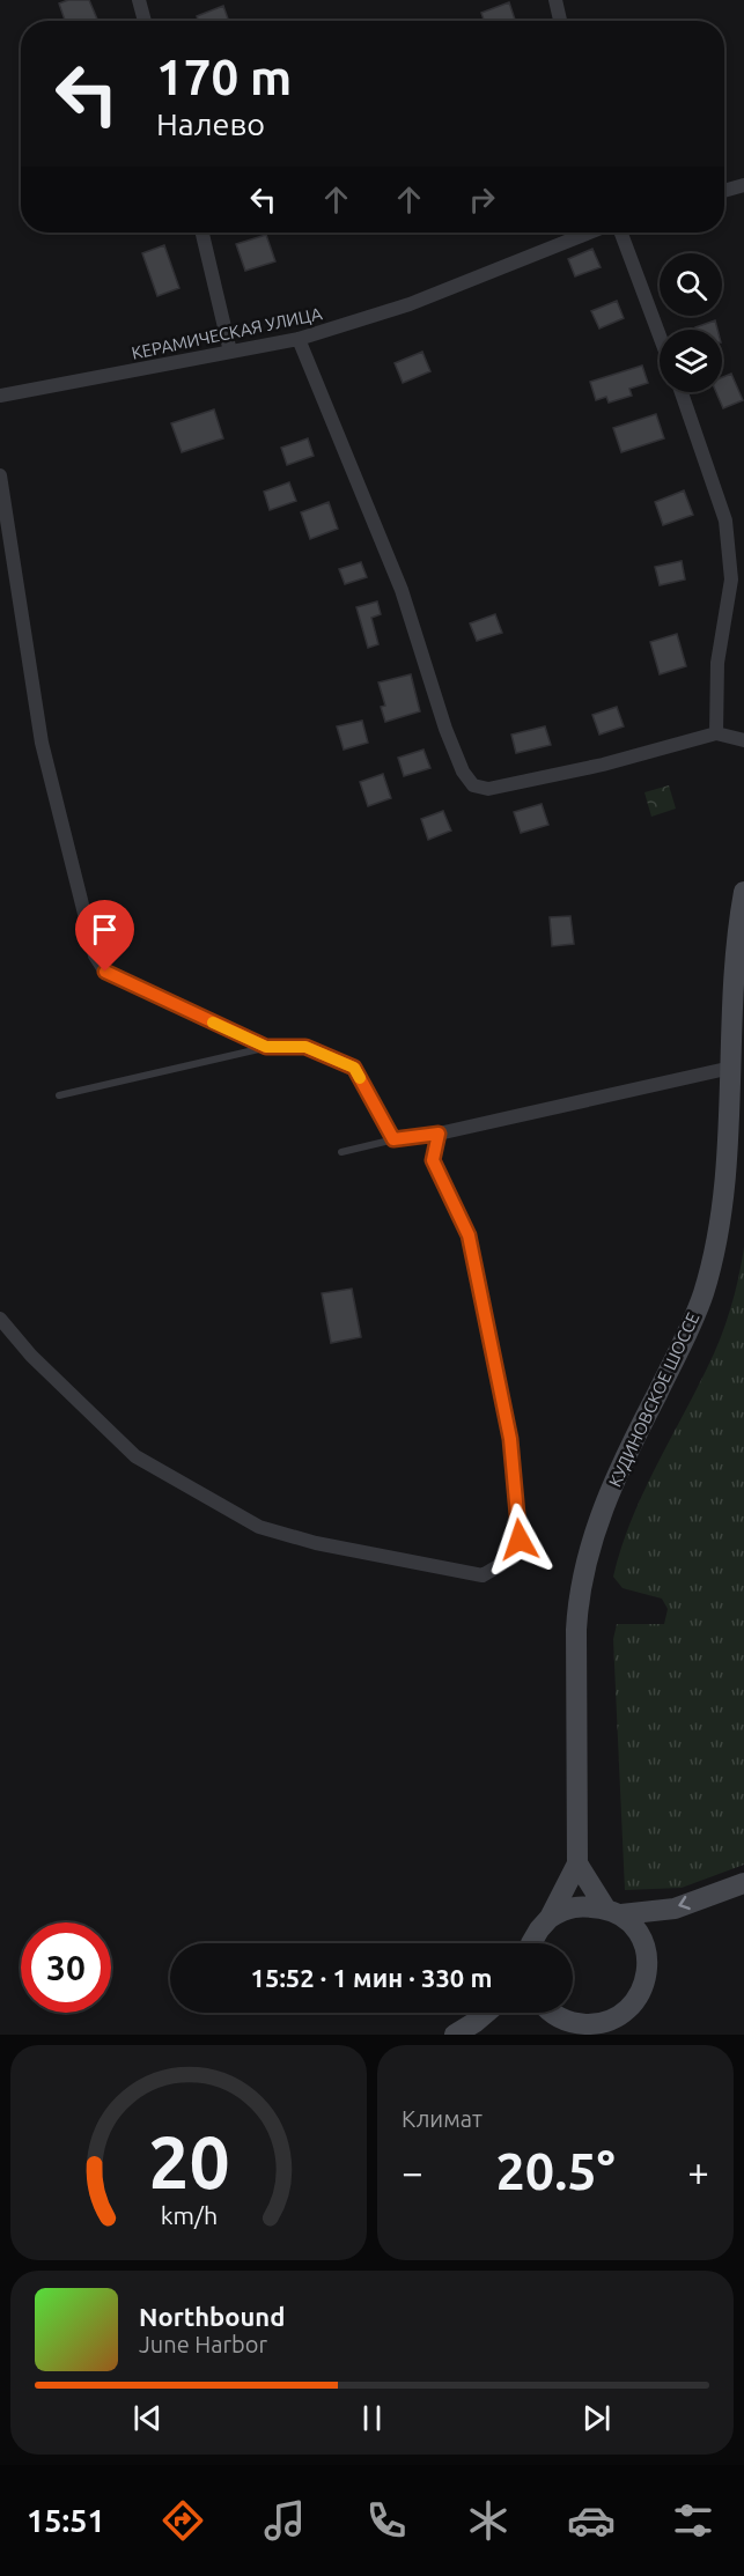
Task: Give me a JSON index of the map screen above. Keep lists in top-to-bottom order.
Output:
{
  "streets": {
    "main road": ["КУДИНОВСКОЕ ШОССЕ"],
    "street": ["КЕРАМИЧЕСКАЯ УЛИЦА"]
  },
  "page": {
    "turn": ["170 m", "Налево"],
    "limit": "30",
    "trip": "15:52 · 1 мин · 330 m",
    "tile": "Климат",
    "heat": ["−", "20.5°", "+"],
    "song": ["Northbound", "June Harbor"],
    "tabs": "15:51",
    "gauge": ["20", "km/h"]
  }
}
